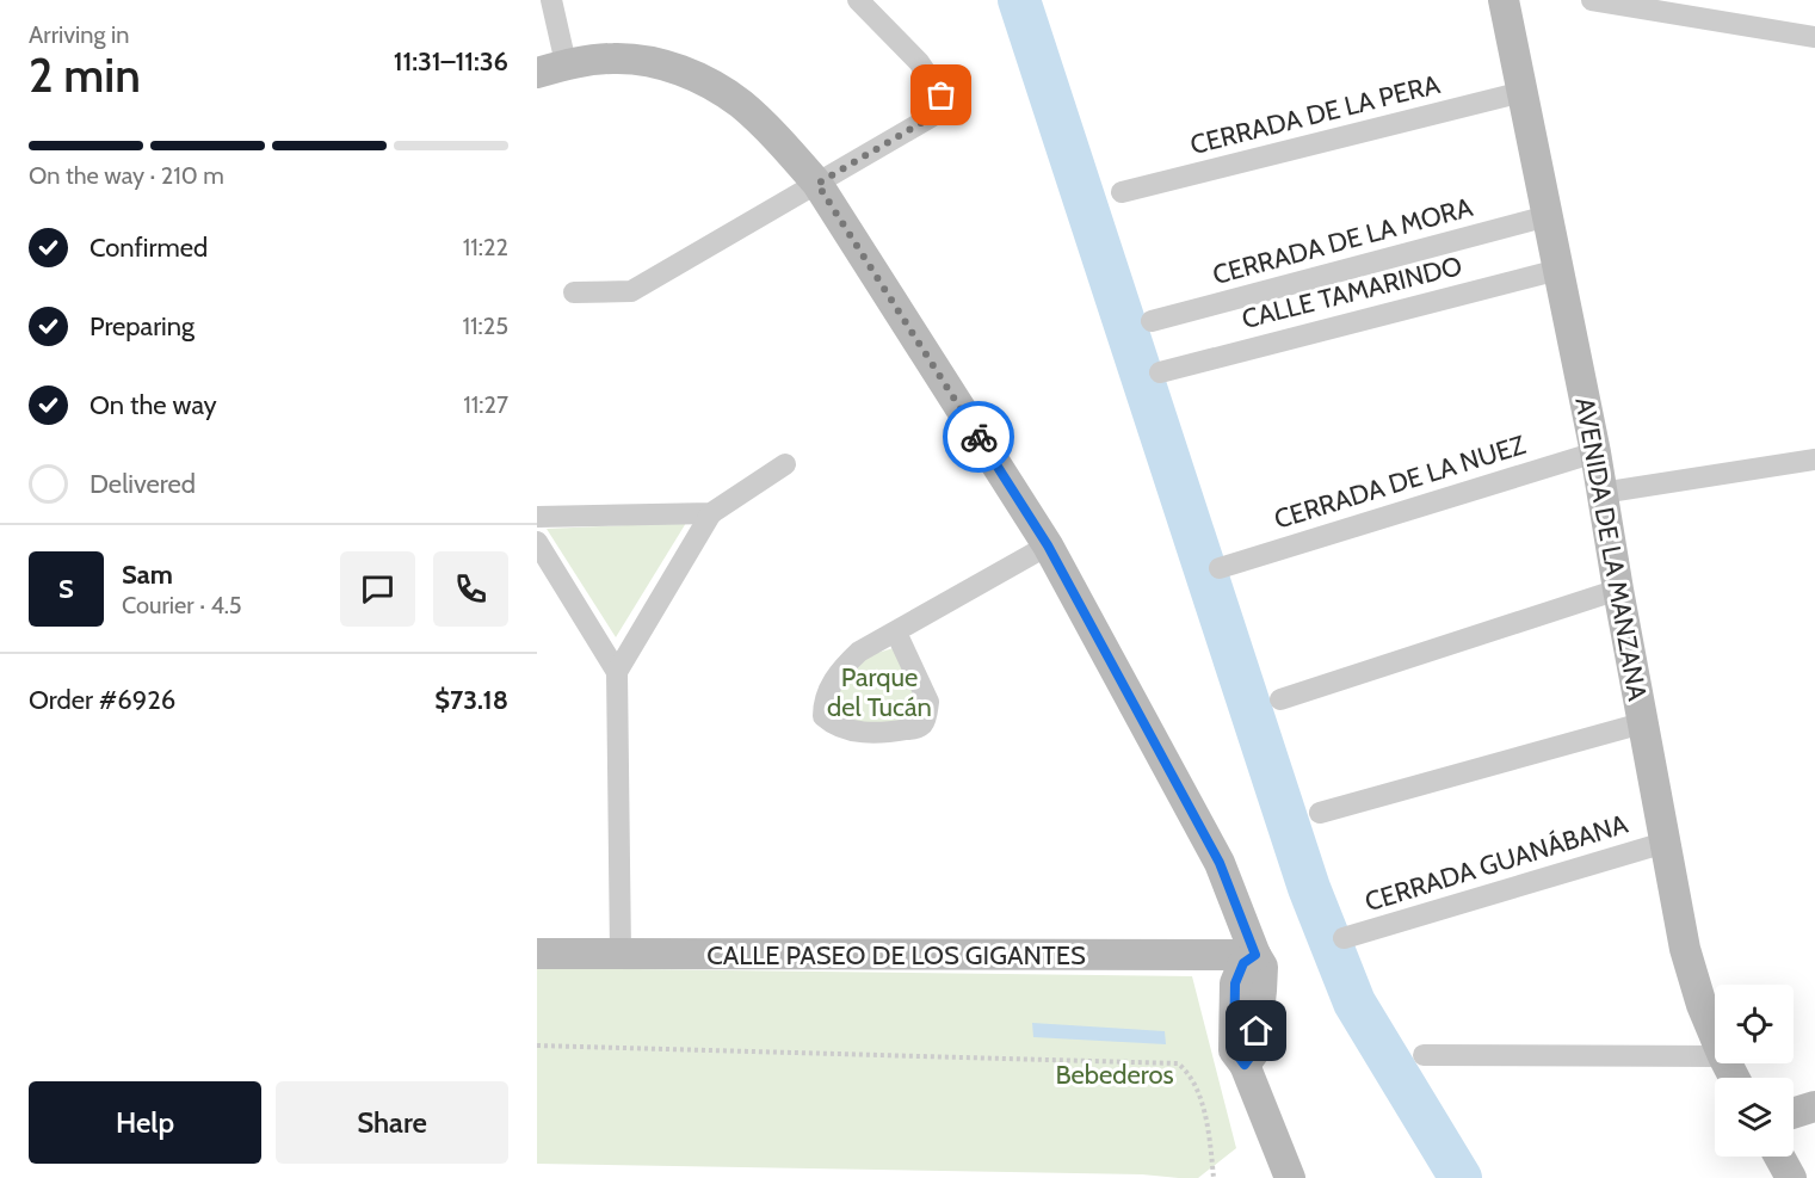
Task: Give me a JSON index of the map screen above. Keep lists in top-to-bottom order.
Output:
{
  "streets": {
    "street": [
      "CERRADA DE LA PERA",
      "CERRADA DE LA MORA",
      "CALLE TAMARINDO",
      "CERRADA DE LA NUEZ",
      "AVENIDA DE LA MANZANA",
      "CERRADA GUANÁBANA",
      "CALLE PASEO DE LOS GIGANTES"
    ]
  },
  "crossings": [
    ["CERRADA DE LA PERA", "AVENIDA DE LA MANZANA"],
    ["CERRADA DE LA MORA", "AVENIDA DE LA MANZANA"],
    ["CALLE TAMARINDO", "AVENIDA DE LA MANZANA"],
    ["CERRADA DE LA NUEZ", "AVENIDA DE LA MANZANA"],
    ["AVENIDA DE LA MANZANA", "CERRADA GUANÁBANA"]
  ],
  "parks": ["Parque del Tucán", "Bebederos"],
  "page": {
    "heading": ["2 min", "Arriving in", "11:31–11:36"],
    "panel": [
      "Sam",
      "Courier · 4.5",
      "Order #6926",
      "$73.18"
    ],
    "bar": "On the way · 210 m",
    "list": [
      ["Confirmed", "11:22"],
      ["Preparing", "11:25"],
      ["On the way", "11:27"],
      "Delivered"
    ],
    "round": "S",
    "buttons": ["Help", "Share"]
  }
}
